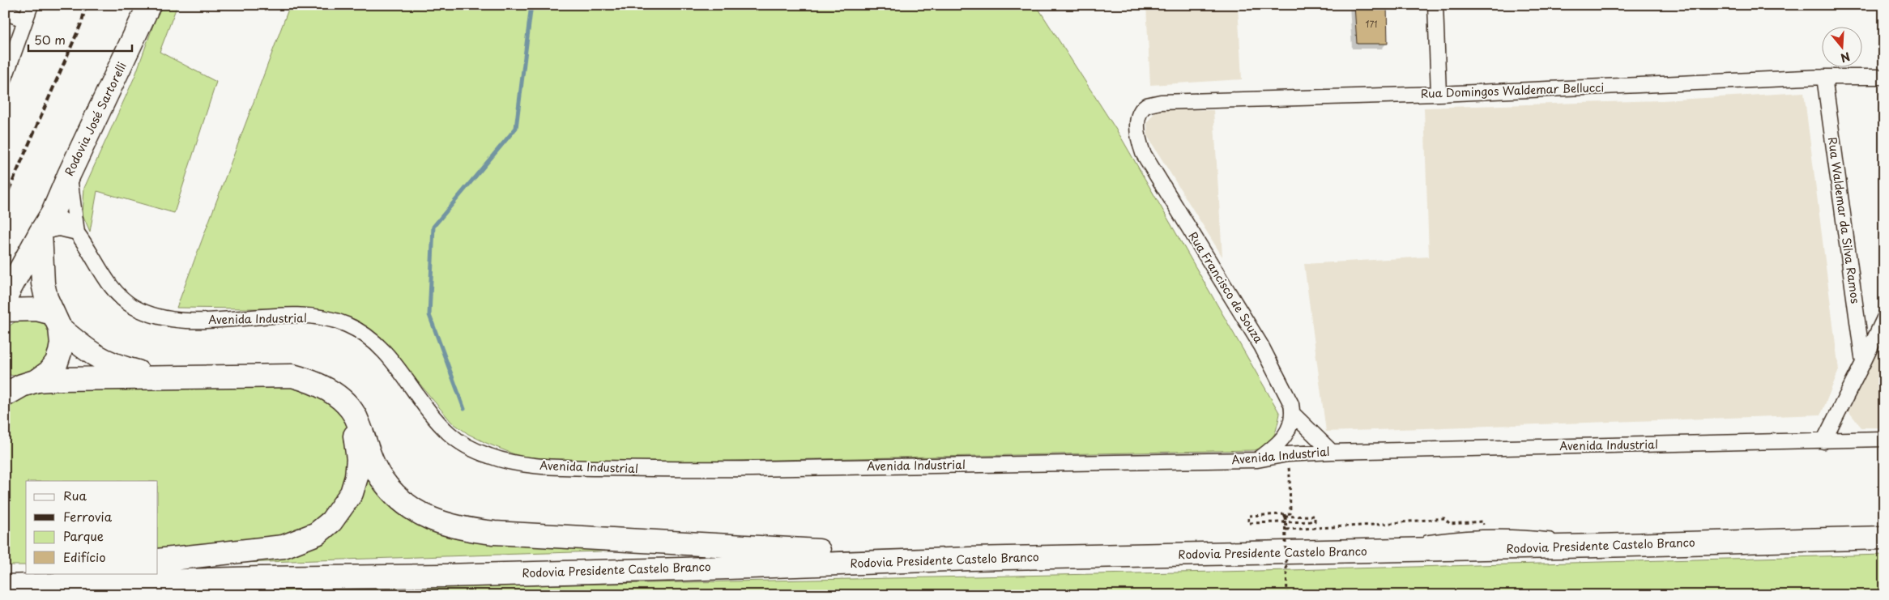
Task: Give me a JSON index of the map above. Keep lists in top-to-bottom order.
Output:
{
  "streets": {
    "main road": ["Rodovia José Sartorelli", "Rodovia Presidente Castelo Branco"],
    "street": [
      "Rua Domingos Waldemar Bellucci",
      "Rua Waldemar da Silva Ramos",
      "Rua Francisco de Souza",
      "Avenida Industrial"
    ]
  },
  "crossings": [
    ["Rua Domingos Waldemar Bellucci", "Rua Waldemar da Silva Ramos"],
    ["Rua Domingos Waldemar Bellucci", "Rua Francisco de Souza"],
    ["Rodovia José Sartorelli", "Avenida Industrial"]
  ],
  "house_numbers": ["171"],
  "legend": [
    "Rua",
    "Ferrovia",
    "Parque",
    "Edifício"
  ],
  "scale_bar": "50 m",
  "north": "bottom"
}
